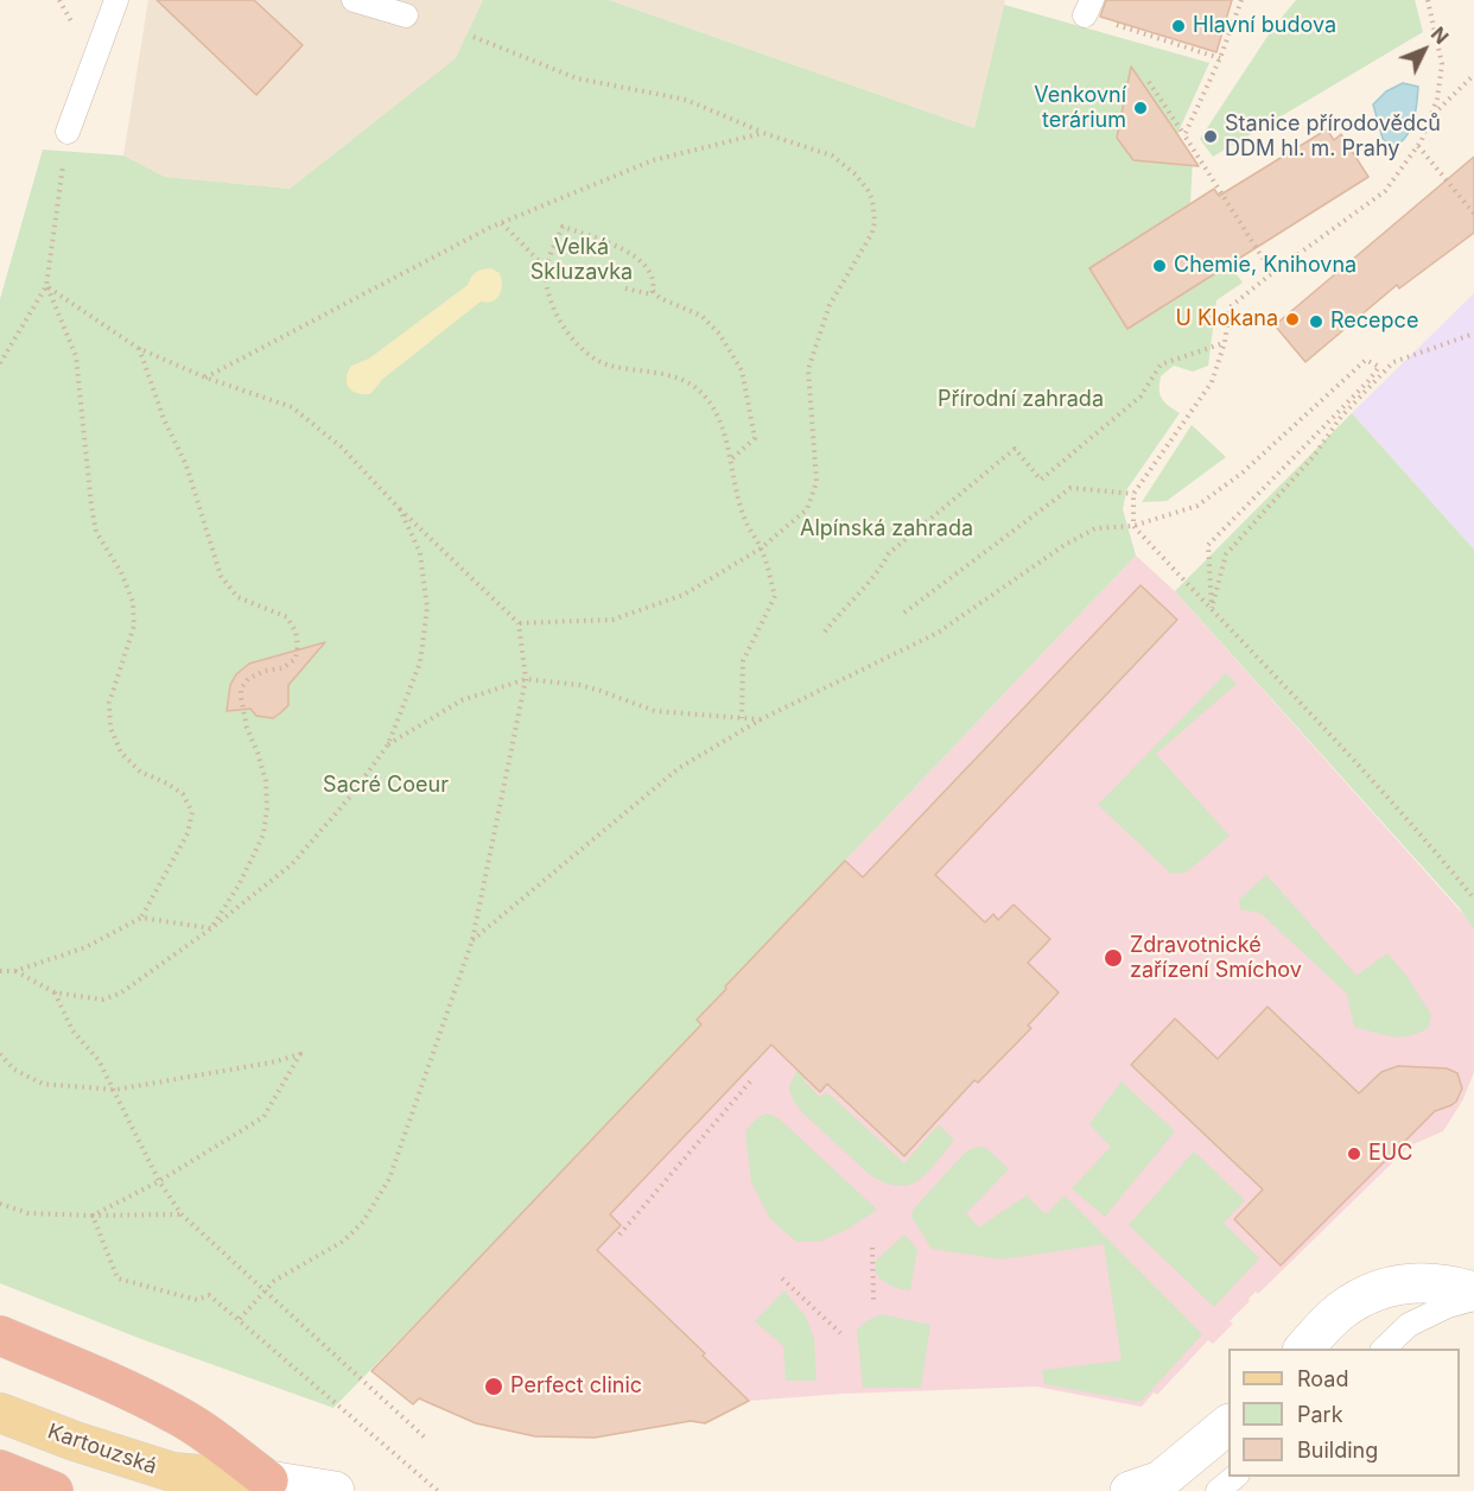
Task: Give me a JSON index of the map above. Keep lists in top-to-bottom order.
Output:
{
  "streets": {
    "main road": ["Kartouzská"]
  },
  "parks": [
    "Velká Skluzavka",
    "Přírodní zahrada",
    "Alpínská zahrada",
    "Sacré Coeur"
  ],
  "places": [
    "Hlavní budova",
    "Venkovní terárium",
    "Stanice přírodovědců DDM hl. m. Prahy",
    "Chemie, Knihovna",
    "U Klokana",
    "Recepce",
    "Zdravotnické zařízení Smíchov",
    "EUC",
    "Perfect clinic"
  ],
  "legend": ["Road", "Park", "Building"],
  "north": "top right"
}
